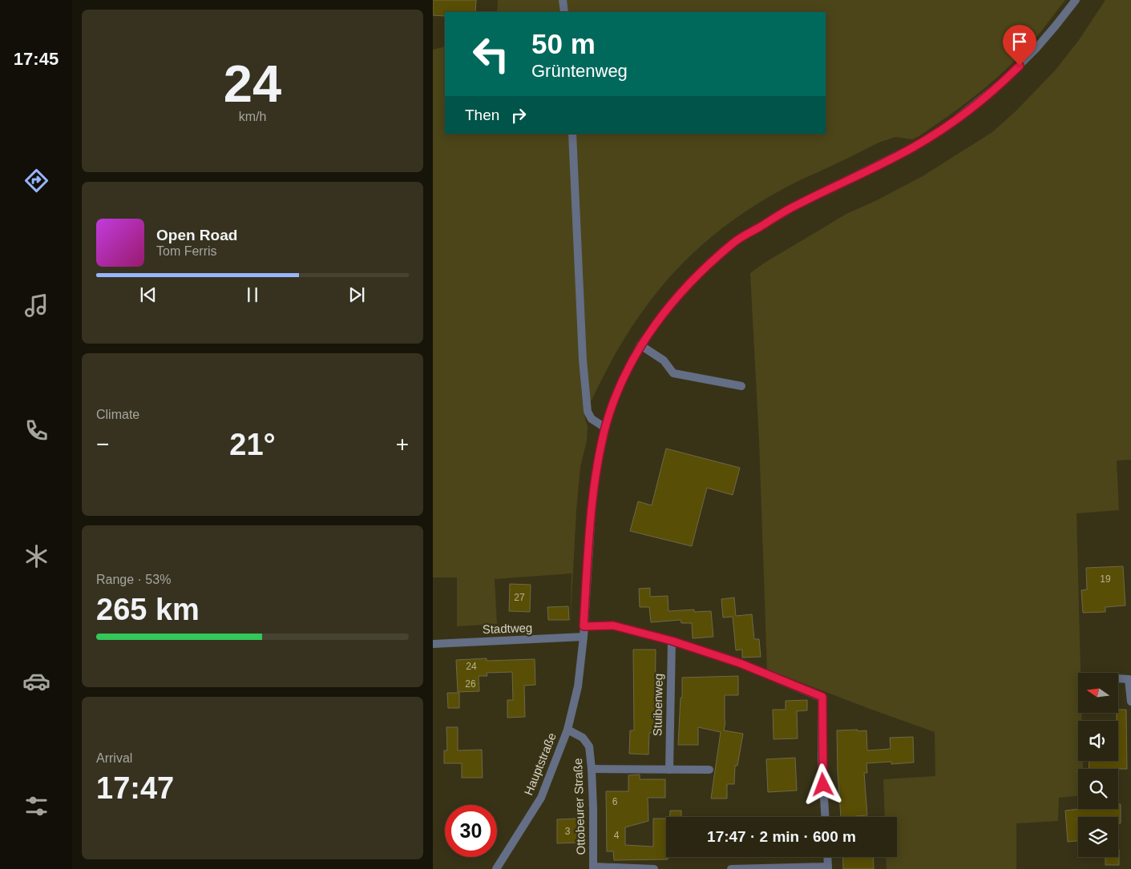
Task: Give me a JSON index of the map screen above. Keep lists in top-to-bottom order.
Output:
{
  "streets": {
    "street": [
      "Stadtweg",
      "Stuibenweg",
      "Hauptstraße",
      "Ottobeurer Straße"
    ]
  },
  "crossings": [
    ["Stadtweg", "Hauptstraße"],
    ["Hauptstraße", "Ottobeurer Straße"]
  ],
  "house_numbers": [
    "19",
    "27",
    "24",
    "26",
    "6",
    "3",
    "4"
  ],
  "north": "left",
  "page": {
    "tabs": "17:45",
    "tile": [
      ["24", "km/h"],
      "Climate",
      ["Range · 53%", "265 km"],
      ["Arrival", "17:47"]
    ],
    "turn": ["50 m", "Grüntenweg"],
    "then": "Then",
    "song": ["Open Road", "Tom Ferris"],
    "heat": ["−", "21°", "+"],
    "limit": "30",
    "trip": "17:47 · 2 min · 600 m"
  }
}
